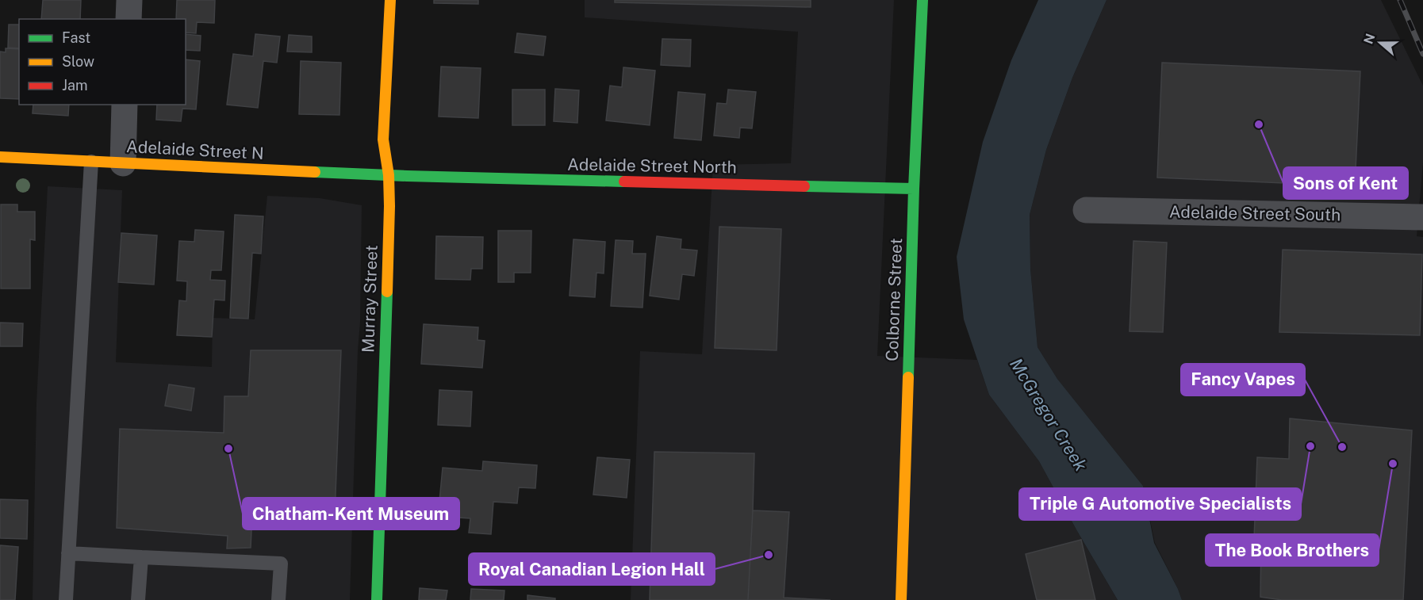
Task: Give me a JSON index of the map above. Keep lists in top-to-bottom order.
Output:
{
  "streets": {
    "street": [
      "Adelaide Street N",
      "Adelaide Street North",
      "Adelaide Street South",
      "Murray Street",
      "Colborne Street"
    ]
  },
  "crossings": [
    ["Adelaide Street N", "Adelaide Street North"],
    ["Adelaide Street N", "Murray Street"],
    ["Adelaide Street North", "Murray Street"],
    ["Adelaide Street North", "Colborne Street"]
  ],
  "water": ["McGregor Creek"],
  "places": [
    "Sons of Kent",
    "Triple G Automotive Specialists",
    "Fancy Vapes",
    "Chatham-Kent Museum",
    "The Book Brothers",
    "Royal Canadian Legion Hall"
  ],
  "legend": ["Fast", "Slow", "Jam"],
  "north": "left"
}
